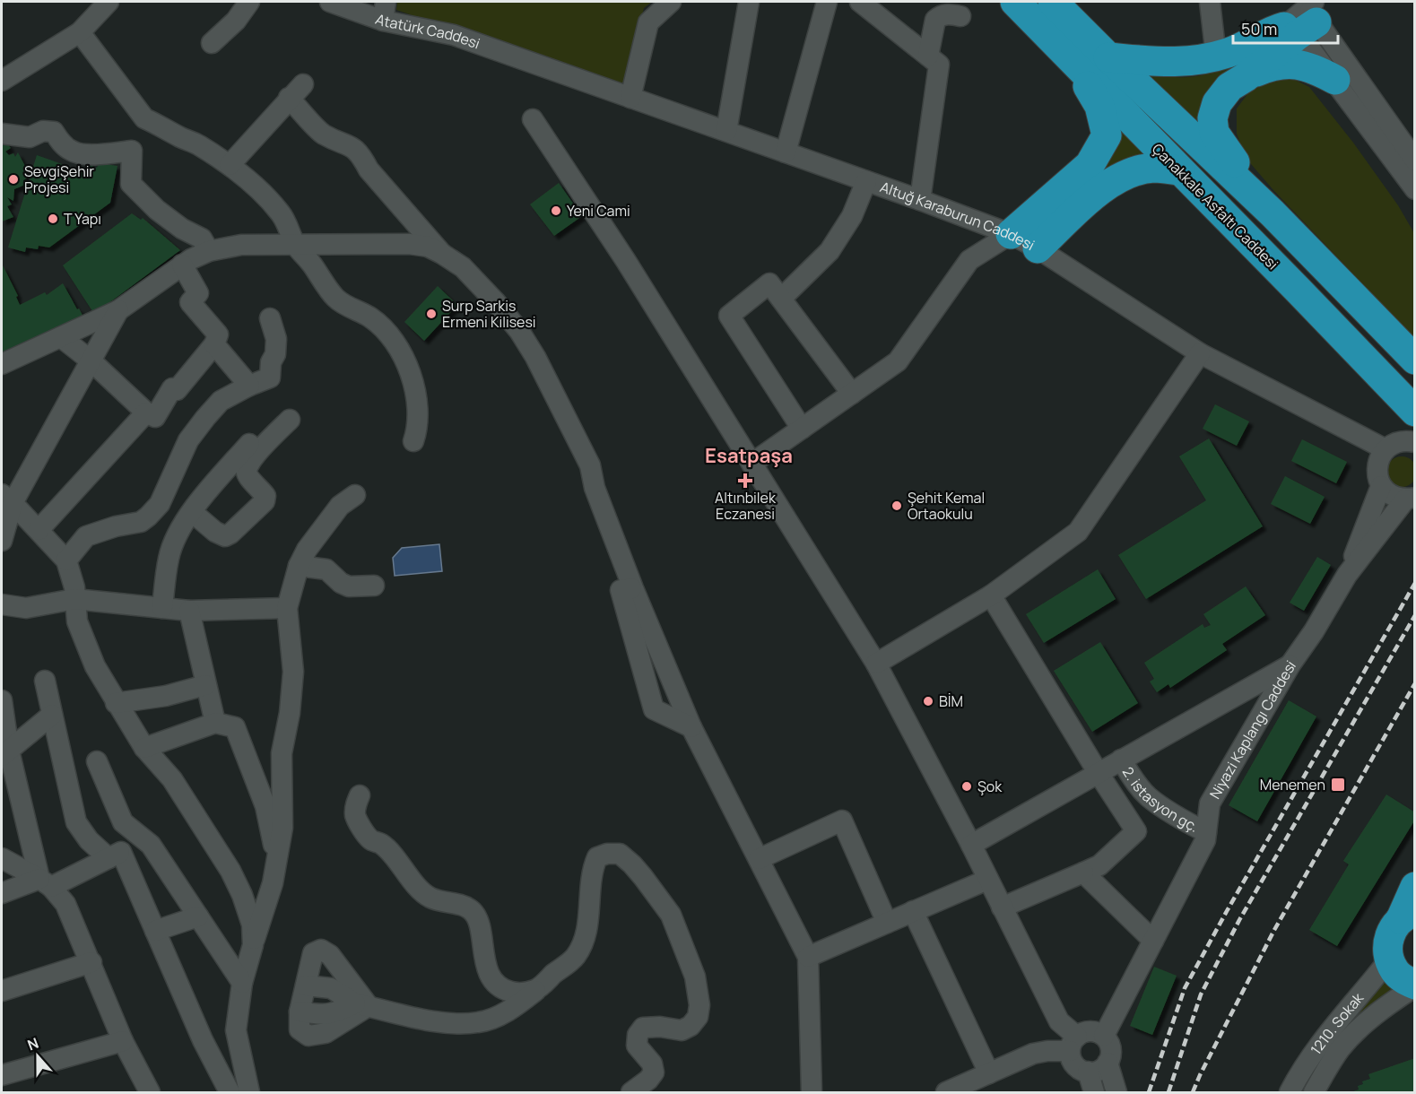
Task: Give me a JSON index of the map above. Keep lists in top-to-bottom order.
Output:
{
  "streets": {
    "highway": ["Çanakkale Asfaltı Caddesi"],
    "street": [
      "Atatürk Caddesi",
      "Altuğ Karaburun Caddesi",
      "Niyazi Kaplangı Caddesi",
      "2. istasyon gç.",
      "1210. Sokak"
    ]
  },
  "crossings": [
    ["Atatürk Caddesi", "Altuğ Karaburun Caddesi"],
    ["Niyazi Kaplangı Caddesi", "2. istasyon gç."]
  ],
  "districts": ["Esatpaşa"],
  "places": {
    "other": [
      "SevgiŞehir Projesi",
      "Yeni Cami",
      "T Yapı",
      "Surp Sarkis Ermeni Kilisesi",
      "Şehit Kemal Ortaokulu",
      "BİM",
      "Şok"
    ],
    "health": ["Altınbilek Eczanesi"],
    "transit": ["Menemen"]
  },
  "scale_bar": "50 m",
  "north": "top"
}
